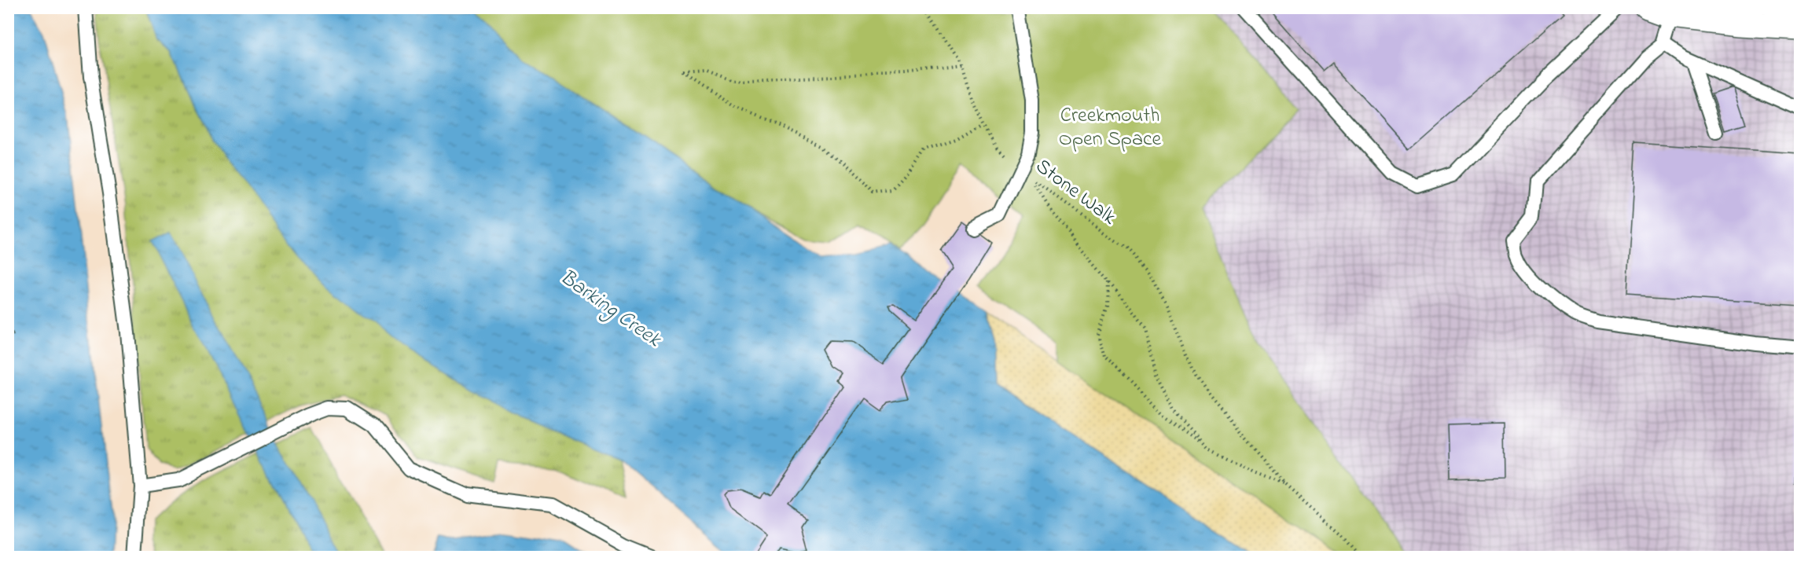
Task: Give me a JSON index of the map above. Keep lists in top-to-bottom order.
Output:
{
  "streets": {
    "path": ["Stone Walk"]
  },
  "water": ["Barking Creek"],
  "parks": ["Creekmouth Open Space"]
}
